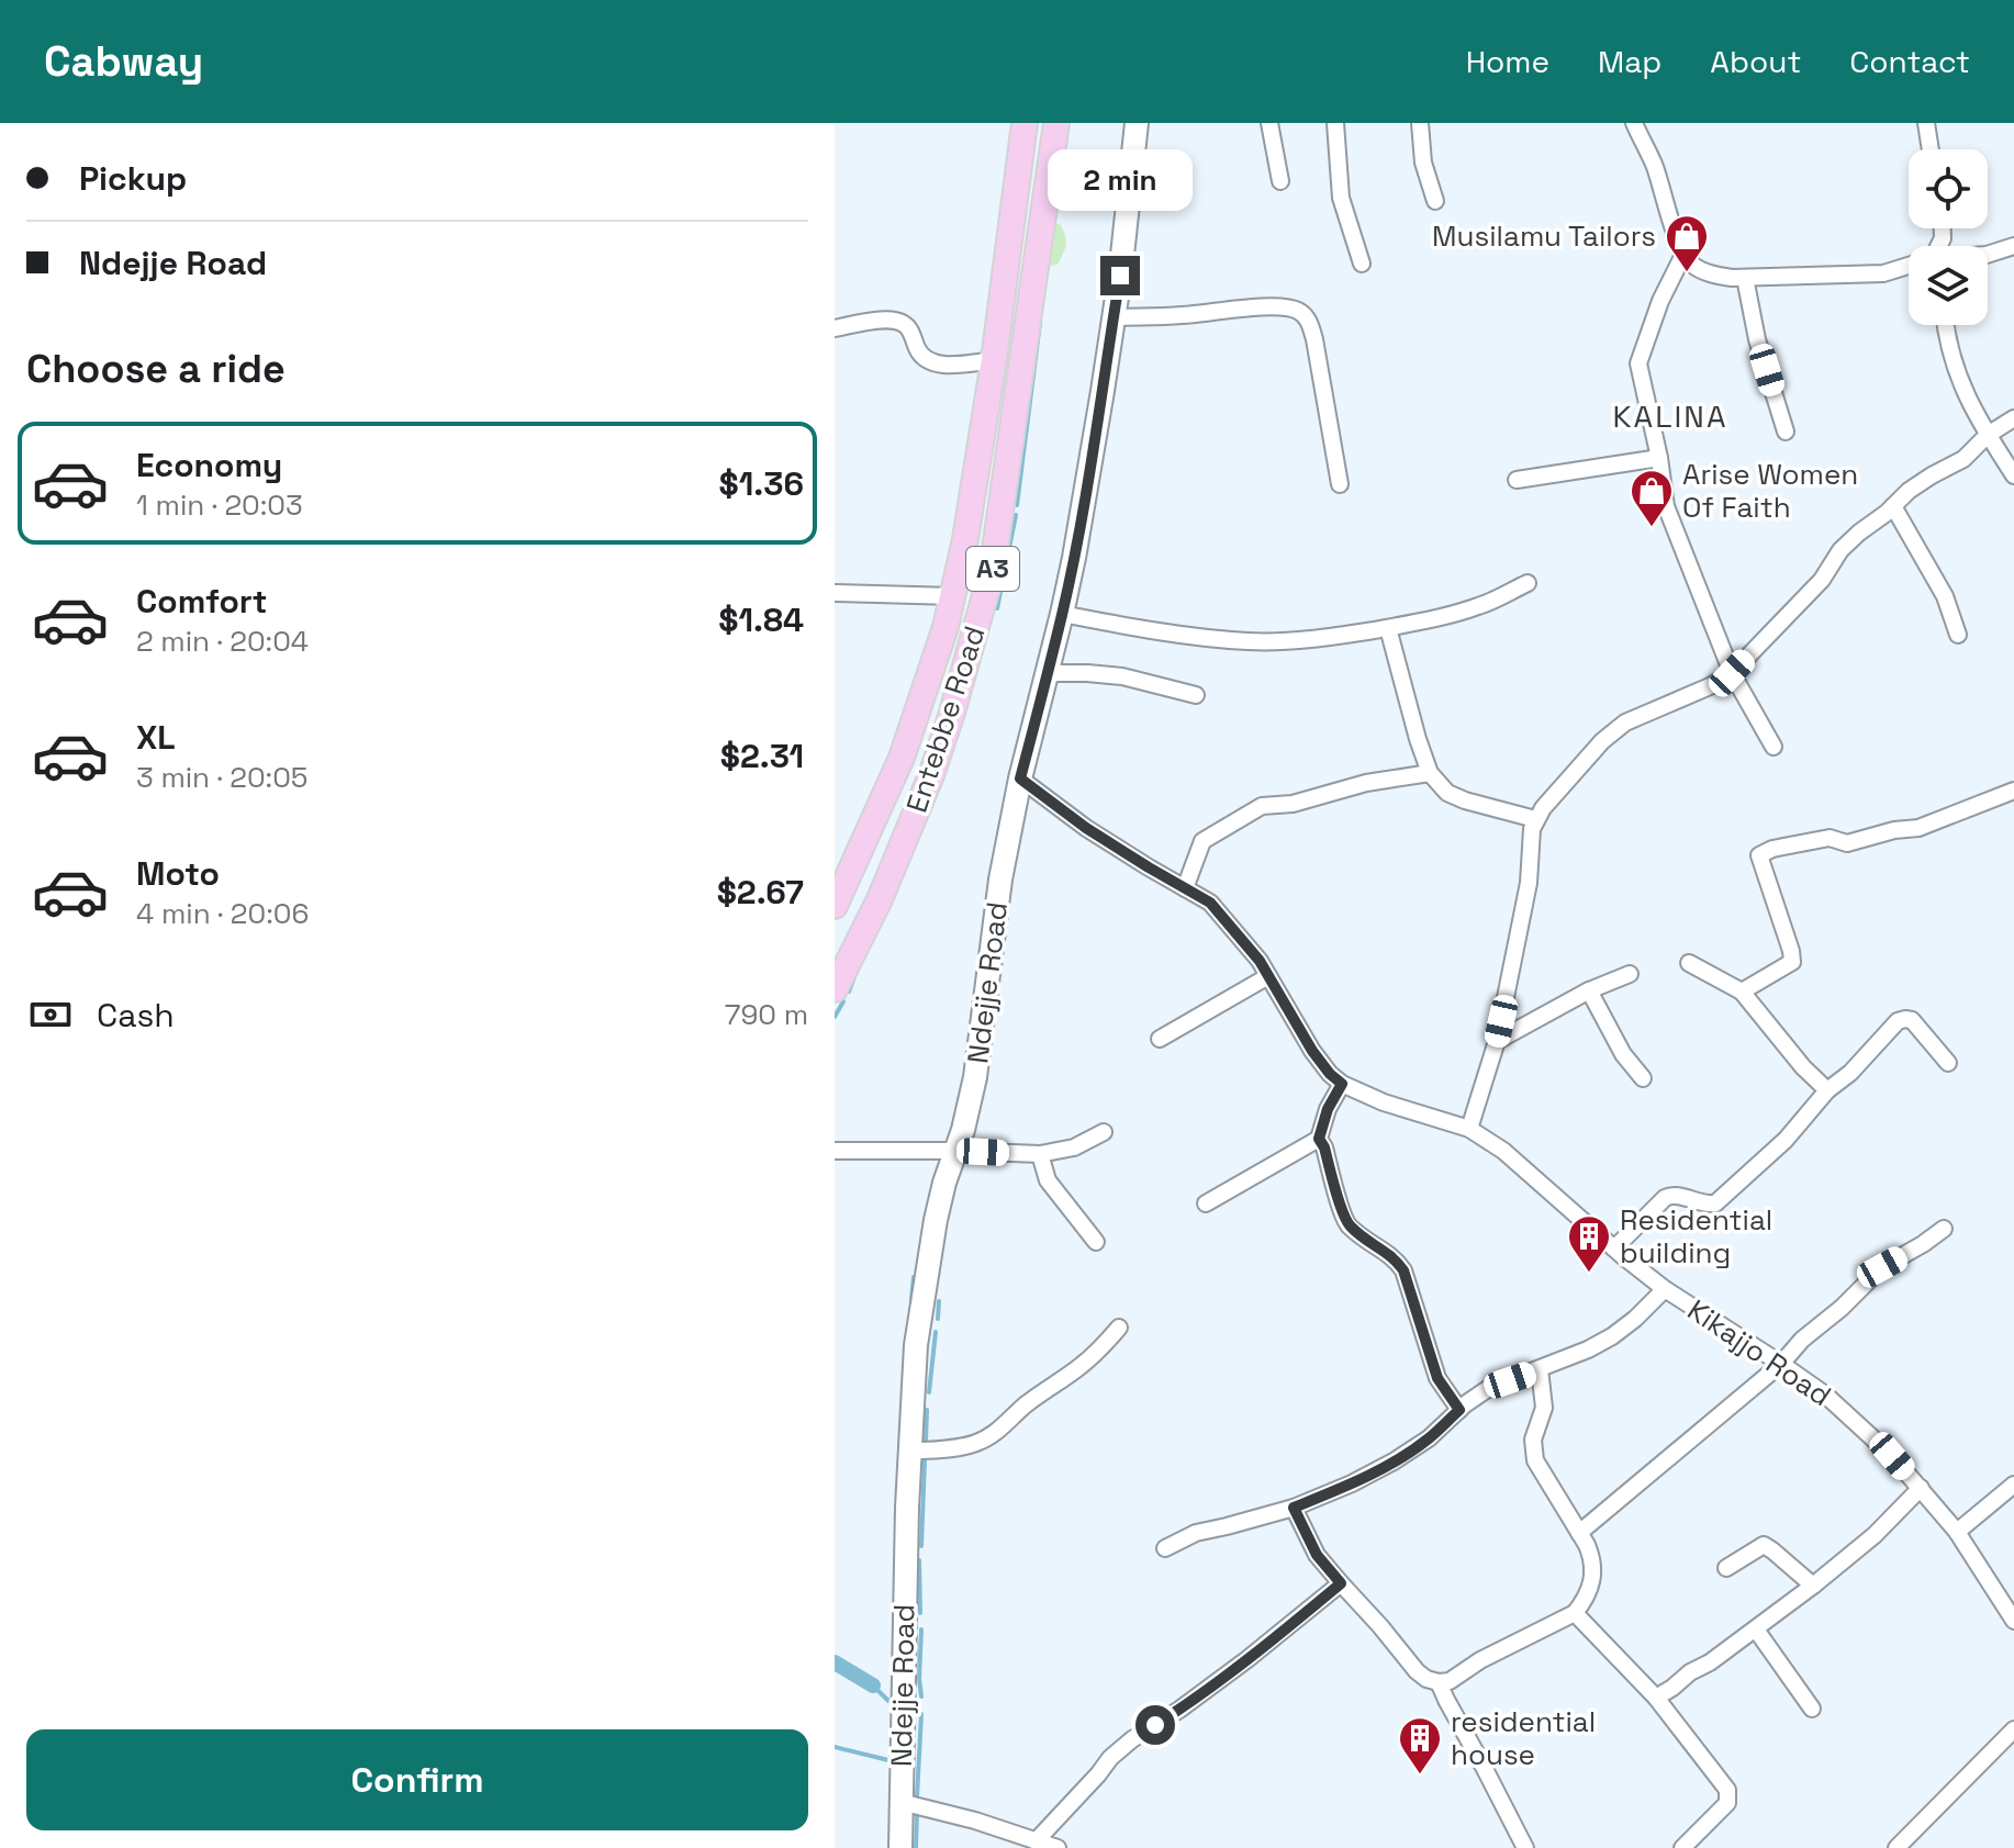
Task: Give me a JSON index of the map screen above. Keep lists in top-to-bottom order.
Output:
{
  "streets": {
    "main road": ["A3", "Entebbe Road"],
    "street": ["Ndejje Road", "Kikajjo Road"]
  },
  "crossings": [
    ["Ndejje Road", "Kikajjo Road"]
  ],
  "districts": ["KALINA"],
  "places": {
    "shop": ["Musilamu Tailors", "Arise Women Of Faith"],
    "building": ["Residential building", "residential house"]
  },
  "page": {
    "header": "Cabway",
    "nav": [
      "Home",
      "Map",
      "About",
      "Contact"
    ],
    "banner": ["Pickup", "Ndejje Road"],
    "bubble": "2 min",
    "heading": "Choose a ride",
    "list": [
      {
        "name": "Economy",
        "note": "1 min · 20:03",
        "value": "$1.36"
      },
      {
        "name": "Comfort",
        "note": "2 min · 20:04",
        "value": "$1.84"
      },
      {
        "name": "XL",
        "note": "3 min · 20:05",
        "value": "$2.31"
      },
      {
        "name": "Moto",
        "note": "4 min · 20:06",
        "value": "$2.67"
      }
    ],
    "pay": ["Cash", "790 m"],
    "buttons": "Confirm"
  }
}
